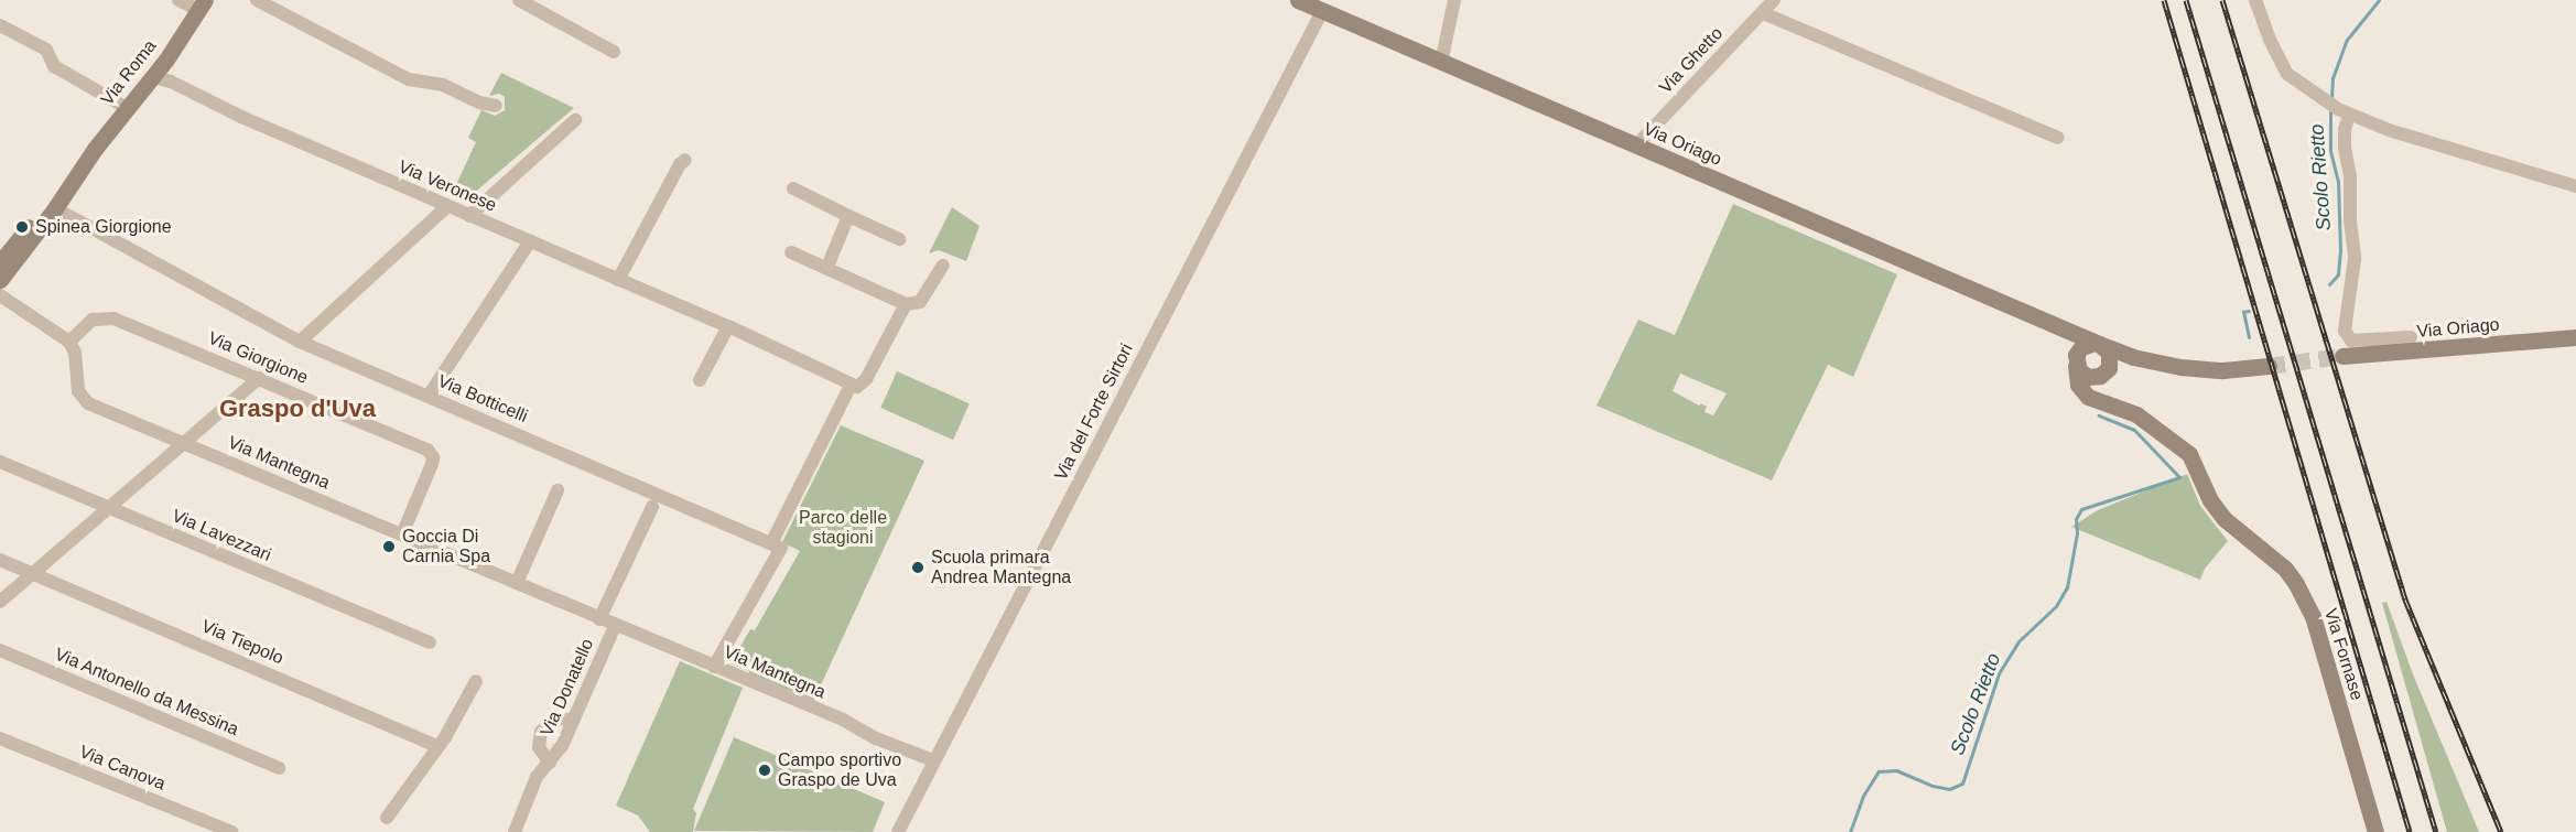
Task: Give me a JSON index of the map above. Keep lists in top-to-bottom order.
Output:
{
  "streets": {
    "street": [
      "Via Ghetto",
      "Via Roma",
      "Via Oriago",
      "Via Veronese",
      "Via Giorgione",
      "Via Botticelli",
      "Via del Forte Sirtori",
      "Via Mantegna",
      "Via Lavezzari",
      "Via Tiepolo",
      "Via Fornase",
      "Via Donatello",
      "Via Antonello da Messina",
      "Via Canova"
    ]
  },
  "crossings": [
    ["Via Ghetto", "Via Oriago"],
    ["Via Roma", "Via Veronese"],
    ["Via Roma", "Via Botticelli"],
    ["Via Oriago", "Via del Forte Sirtori"],
    ["Via Oriago", "Via Fornase"],
    ["Via Giorgione", "Via Mantegna"],
    ["Via del Forte Sirtori", "Via Mantegna"],
    ["Via Mantegna", "Via Donatello"]
  ],
  "districts": ["Graspo d'Uva"],
  "water": ["Scolo Rietto"],
  "parks": ["Parco delle stagioni"],
  "places": [
    "Spinea Giorgione",
    "Goccia Di Carnia Spa",
    "Scuola primara Andrea Mantegna",
    "Campo sportivo Graspo de Uva"
  ]
}
